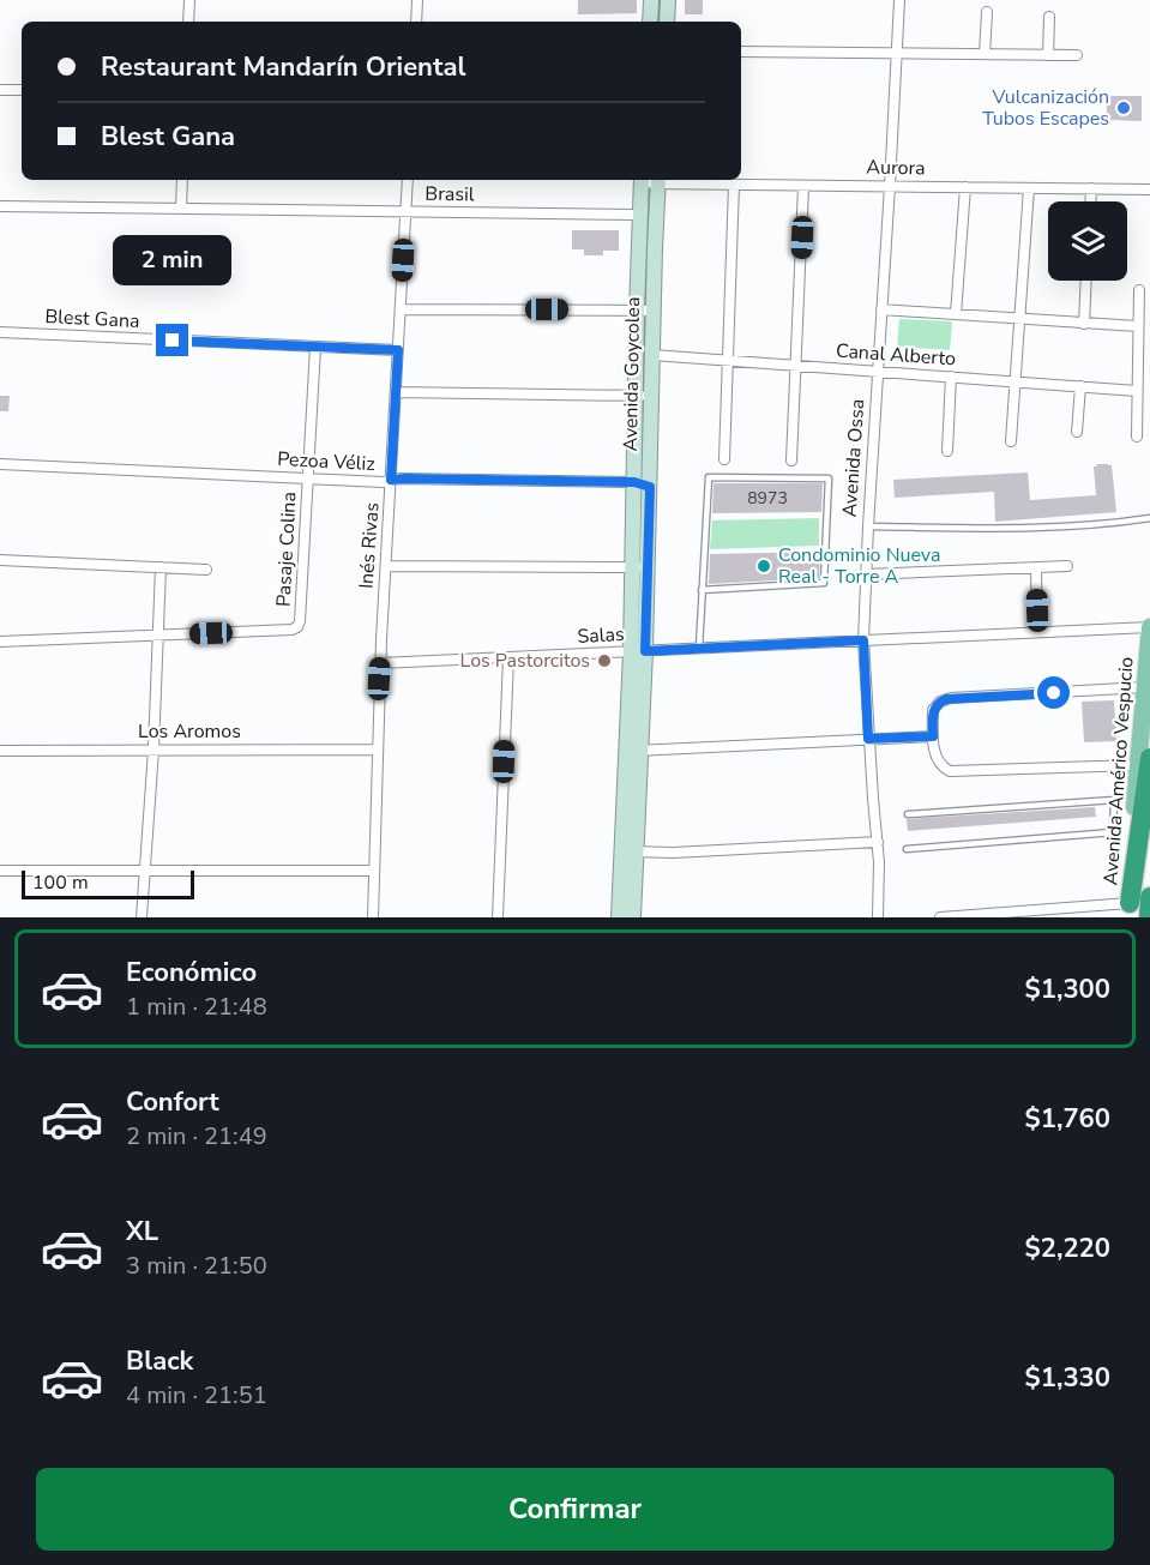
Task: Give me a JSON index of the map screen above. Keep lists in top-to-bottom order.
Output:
{
  "streets": {
    "main road": ["Avenida Américo Vespucio"],
    "street": [
      "Aurora",
      "Brasil",
      "Blest Gana",
      "Canal Alberto",
      "Avenida Goycolea",
      "Avenida Ossa",
      "Pezoa Véliz",
      "Inés Rivas",
      "Pasaje Colina",
      "Salas",
      "Los Aromos"
    ]
  },
  "crossings": [
    ["Aurora", "Avenida Goycolea"],
    ["Aurora", "Avenida Ossa"],
    ["Brasil", "Avenida Goycolea"],
    ["Brasil", "Inés Rivas"],
    ["Blest Gana", "Inés Rivas"],
    ["Blest Gana", "Pasaje Colina"],
    ["Canal Alberto", "Avenida Goycolea"],
    ["Canal Alberto", "Avenida Ossa"],
    ["Avenida Goycolea", "Pezoa Véliz"],
    ["Avenida Goycolea", "Salas"],
    ["Avenida Ossa", "Salas"],
    ["Pezoa Véliz", "Inés Rivas"],
    ["Pezoa Véliz", "Pasaje Colina"],
    ["Inés Rivas", "Salas"],
    ["Inés Rivas", "Los Aromos"],
    ["Salas", "Avenida Américo Vespucio"]
  ],
  "places": ["Vulcanización Tubos Escapes", "Condominio Nueva Real - Torre A", "Los Pastorcitos"],
  "house_numbers": ["8973"],
  "scale_bar": "100 m",
  "page": {
    "banner": ["Restaurant Mandarín Oriental", "Blest Gana"],
    "bubble": "2 min",
    "scale": "100 m",
    "list": [
      {
        "name": "Económico",
        "note": "1 min · 21:48",
        "value": "$1,300"
      },
      {
        "name": "Confort",
        "note": "2 min · 21:49",
        "value": "$1,760"
      },
      {
        "name": "XL",
        "note": "3 min · 21:50",
        "value": "$2,220"
      },
      {
        "name": "Black",
        "note": "4 min · 21:51",
        "value": "$1,330"
      }
    ],
    "buttons": "Confirmar"
  }
}
